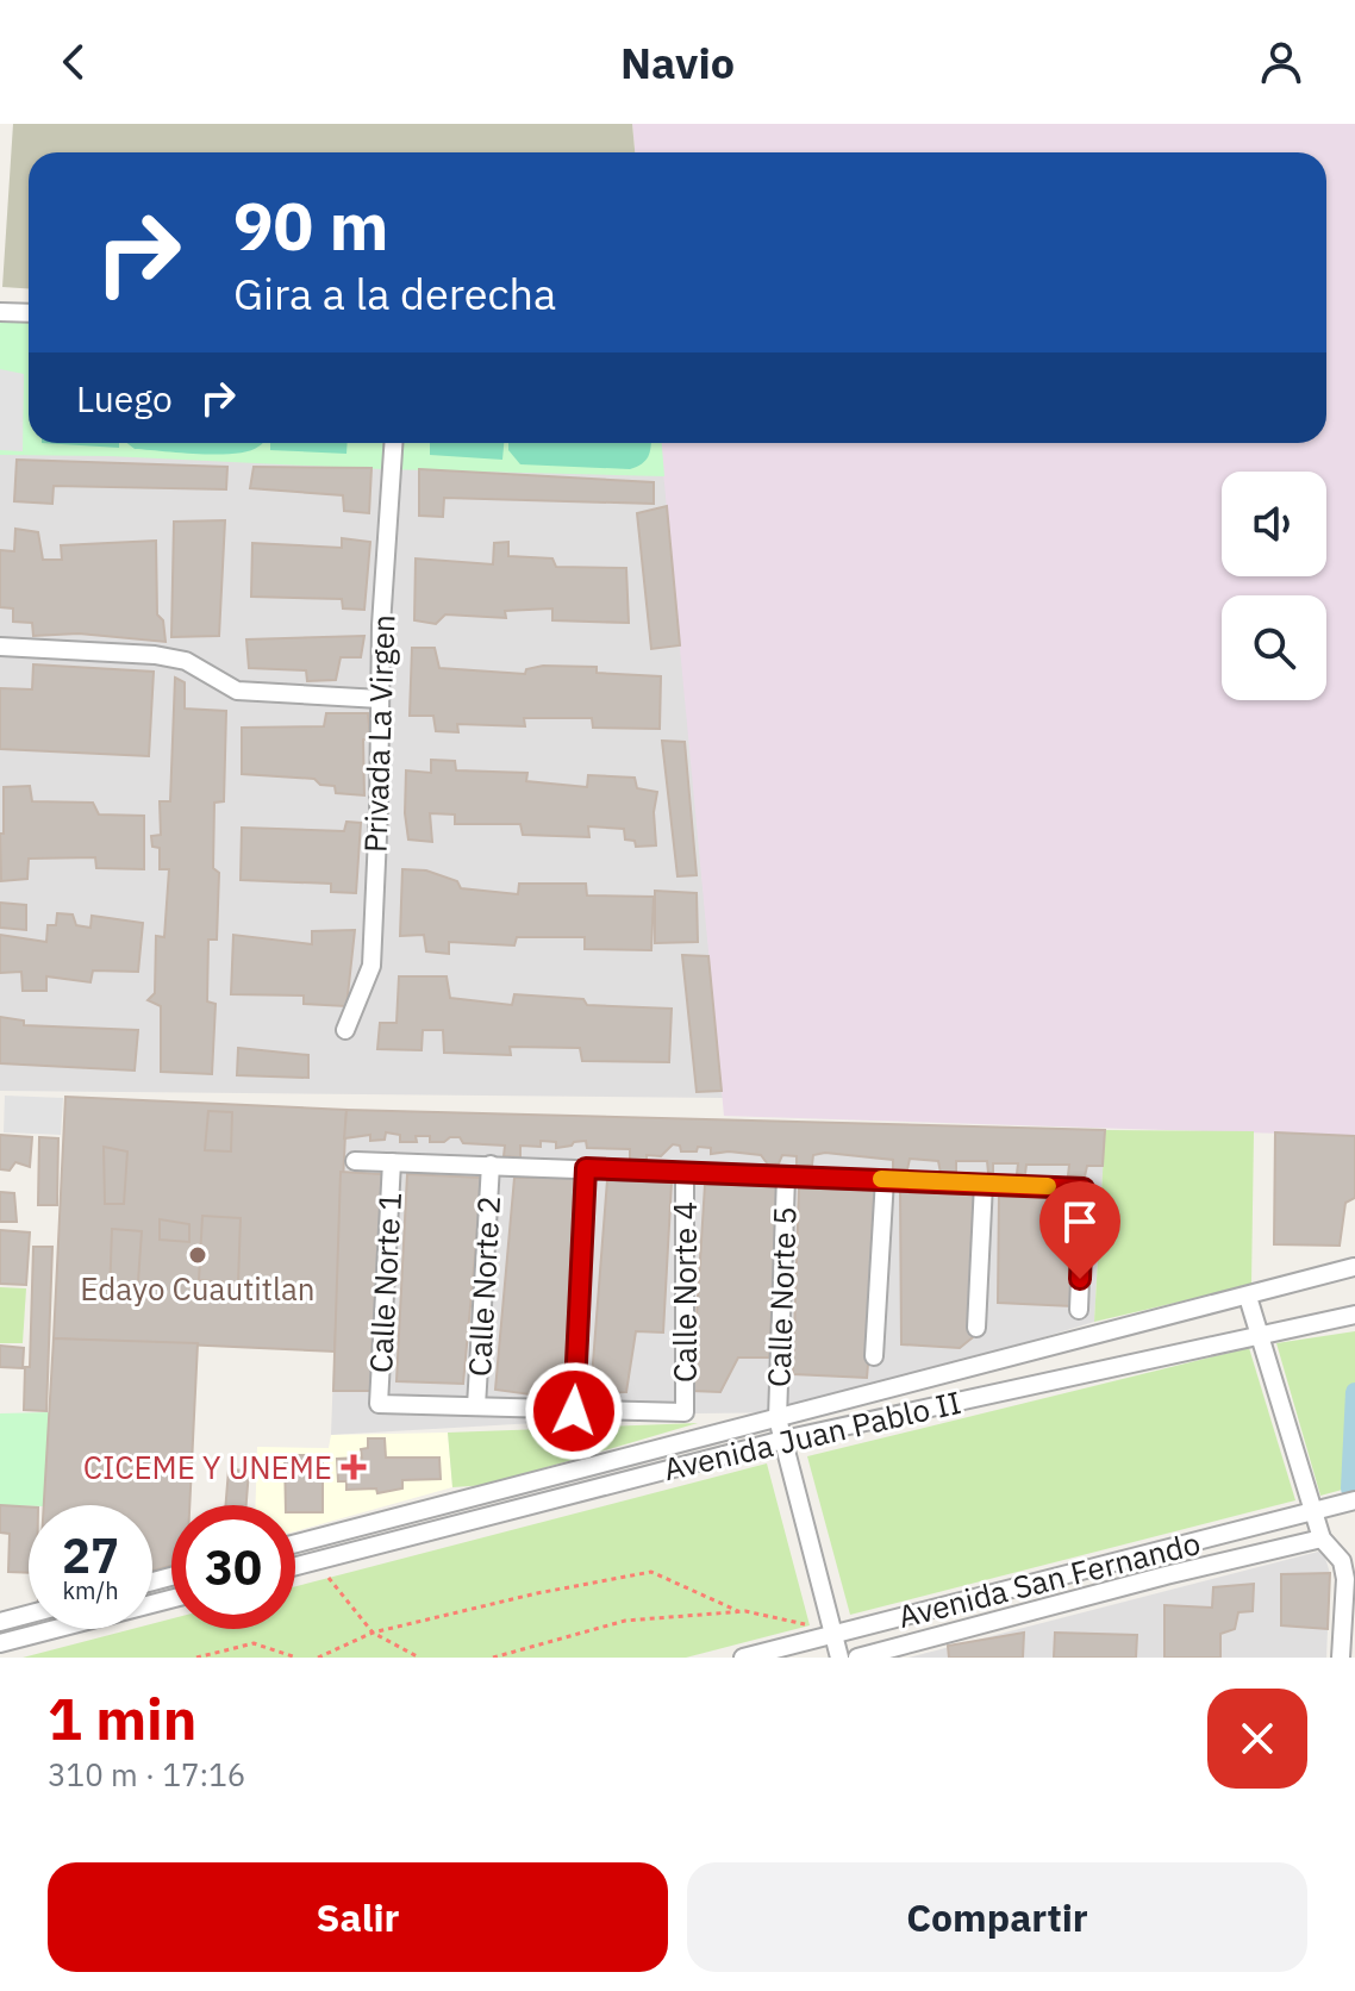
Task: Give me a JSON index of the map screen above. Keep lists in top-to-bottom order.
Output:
{
  "streets": {
    "street": [
      "Privada La Virgen",
      "Calle Norte 1",
      "Calle Norte 2",
      "Calle Norte 4",
      "Calle Norte 5",
      "Avenida Juan Pablo II",
      "Avenida San Fernando"
    ]
  },
  "crossings": [
    ["Calle Norte 1", "Calle Norte 2"],
    ["Calle Norte 5", "Avenida Juan Pablo II"],
    ["Calle Norte 5", "Avenida San Fernando"]
  ],
  "places": {
    "other": ["Edayo Cuautitlan"],
    "health": ["CICEME Y UNEME"]
  },
  "page": {
    "header": "Navio",
    "turn": ["90 m", "Gira a la derecha"],
    "then": "Luego",
    "speed": "27 km/h",
    "limit": "30",
    "heading": ["1 min", "310 m · 17:16"],
    "buttons": ["Salir", "Compartir"]
  }
}
